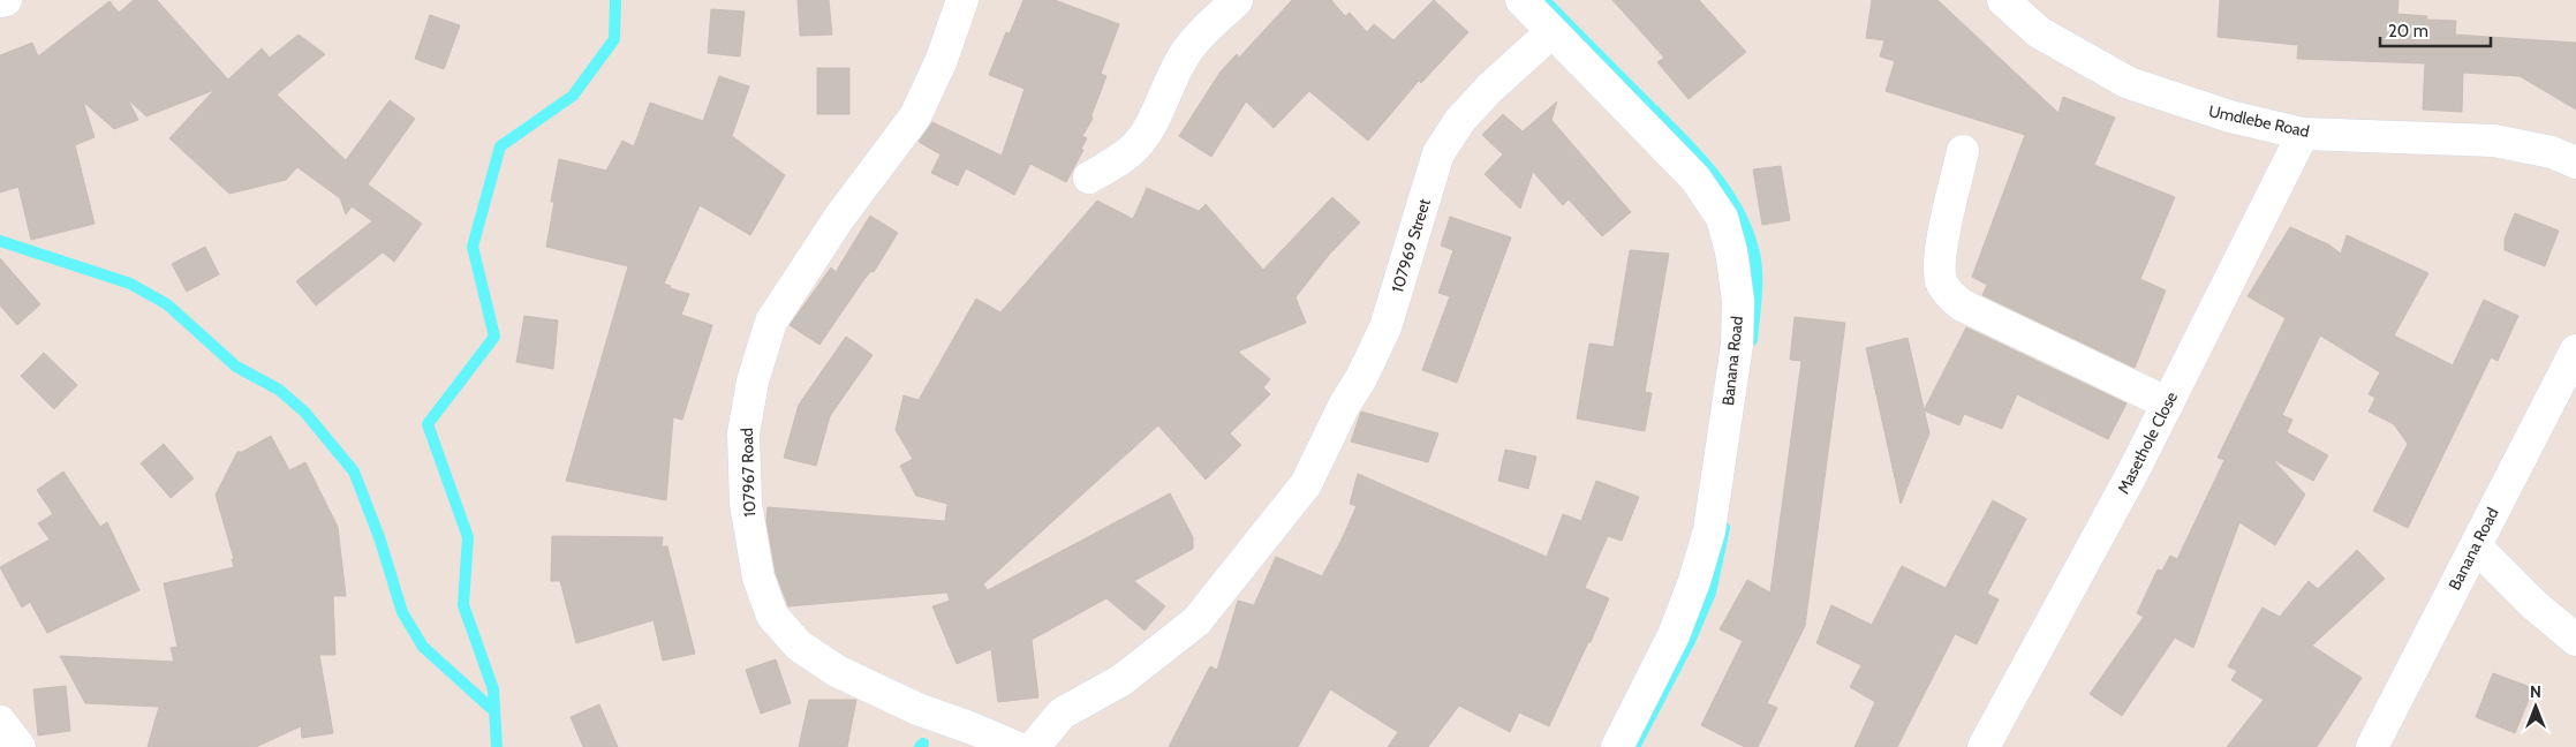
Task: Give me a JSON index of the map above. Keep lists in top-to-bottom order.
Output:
{
  "streets": {
    "street": [
      "Umdlebe Road",
      "107969 Street",
      "Banana Road",
      "Masethole Close",
      "107967 Road"
    ]
  },
  "crossings": [
    ["Umdlebe Road", "Masethole Close"],
    ["107969 Street", "Banana Road"]
  ],
  "scale_bar": "20 m",
  "north": "top"
}
